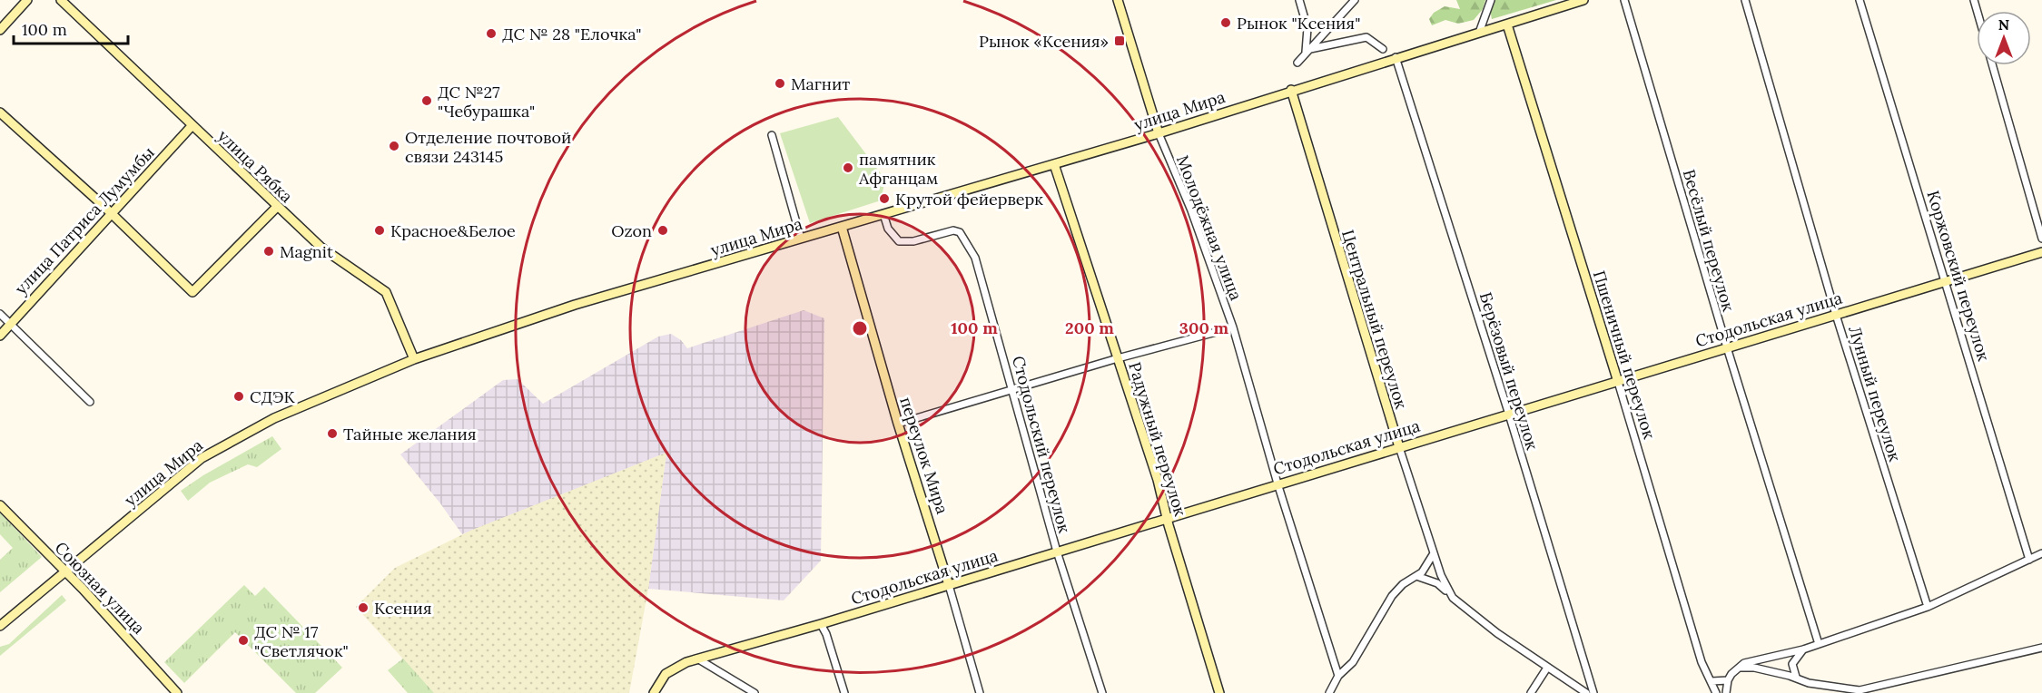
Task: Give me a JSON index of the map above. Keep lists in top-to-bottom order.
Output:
{
  "streets": {
    "street": [
      "улица Мира",
      "улица Рябка",
      "улица Патриса Лумумбы",
      "Молодёжная улица",
      "Весёлый переулок",
      "Коржовский переулок",
      "Центральный переулок",
      "Стодольская улица",
      "Пшеничный переулок",
      "Берёзовый переулок",
      "Лунный переулок",
      "Радужный переулок",
      "Стодольский переулок",
      "переулок Мира",
      "Союзная улица"
    ]
  },
  "crossings": [
    ["улица Мира", "улица Рябка"],
    ["улица Мира", "Молодёжная улица"],
    ["улица Мира", "Центральный переулок"],
    ["улица Мира", "Пшеничный переулок"],
    ["улица Мира", "Берёзовый переулок"],
    ["улица Мира", "Радужный переулок"],
    ["улица Мира", "Стодольский переулок"],
    ["улица Мира", "переулок Мира"],
    ["улица Мира", "Союзная улица"],
    ["улица Рябка", "улица Патриса Лумумбы"],
    ["Молодёжная улица", "Стодольская улица"],
    ["Весёлый переулок", "Стодольская улица"],
    ["Коржовский переулок", "Стодольская улица"],
    ["Центральный переулок", "Стодольская улица"],
    ["Стодольская улица", "Пшеничный переулок"],
    ["Стодольская улица", "Берёзовый переулок"],
    ["Стодольская улица", "Лунный переулок"],
    ["Стодольская улица", "Радужный переулок"],
    ["Стодольская улица", "Стодольский переулок"],
    ["Стодольская улица", "переулок Мира"]
  ],
  "places": {
    "other": [
      "Рынок \"Ксения\"",
      "ДС № 28 \"Елочка\"",
      "Магнит",
      "ДС №27 \"Чебурашка\"",
      "Отделение почтовой связи 243145",
      "памятник Афганцам",
      "Крутой фейерверк",
      "Красное&Белое",
      "Ozon",
      "Magnit",
      "СДЭК",
      "Тайные желания",
      "Ксения",
      "ДС № 17 \"Светлячок\""
    ],
    "transit": ["Рынок «Ксения»"]
  },
  "scale_bar": "100 m",
  "north": "top",
  "rings": ["100 m", "200 m", "300 m"]
}
